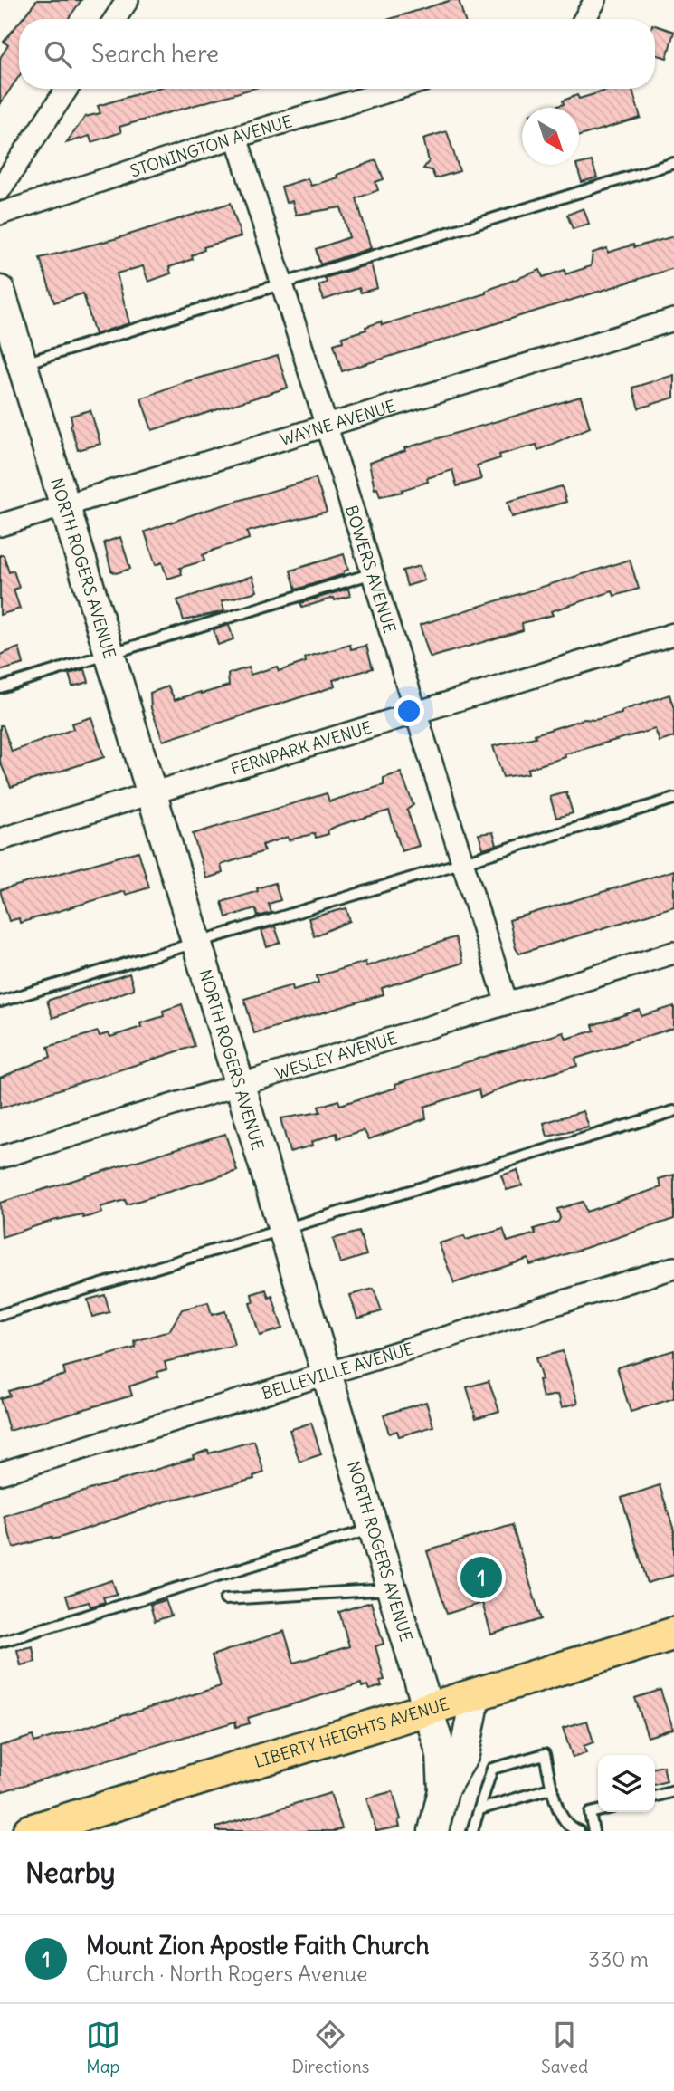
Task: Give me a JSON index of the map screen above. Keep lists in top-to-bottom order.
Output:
{
  "streets": {
    "main road": ["LIBERTY HEIGHTS AVENUE"],
    "street": [
      "STONINGTON AVENUE",
      "WAYNE AVENUE",
      "NORTH ROGERS AVENUE",
      "BOWERS AVENUE",
      "FERNPARK AVENUE",
      "WESLEY AVENUE",
      "BELLEVILLE AVENUE"
    ]
  },
  "crossings": [
    ["STONINGTON AVENUE", "BOWERS AVENUE"],
    ["WAYNE AVENUE", "NORTH ROGERS AVENUE"],
    ["WAYNE AVENUE", "BOWERS AVENUE"],
    ["NORTH ROGERS AVENUE", "FERNPARK AVENUE"],
    ["NORTH ROGERS AVENUE", "WESLEY AVENUE"],
    ["NORTH ROGERS AVENUE", "BELLEVILLE AVENUE"],
    ["NORTH ROGERS AVENUE", "LIBERTY HEIGHTS AVENUE"],
    ["BOWERS AVENUE", "FERNPARK AVENUE"],
    ["BOWERS AVENUE", "WESLEY AVENUE"]
  ],
  "north": "bottom right",
  "page": {
    "search": "Search here",
    "pins": "1",
    "heading": "Nearby",
    "list": [
      {
        "mark": "1",
        "name": "Mount Zion Apostle Faith Church",
        "note": "Church · North Rogers Avenue",
        "value": "330 m"
      }
    ],
    "nav": ["Map", "Directions", "Saved"]
  }
}
